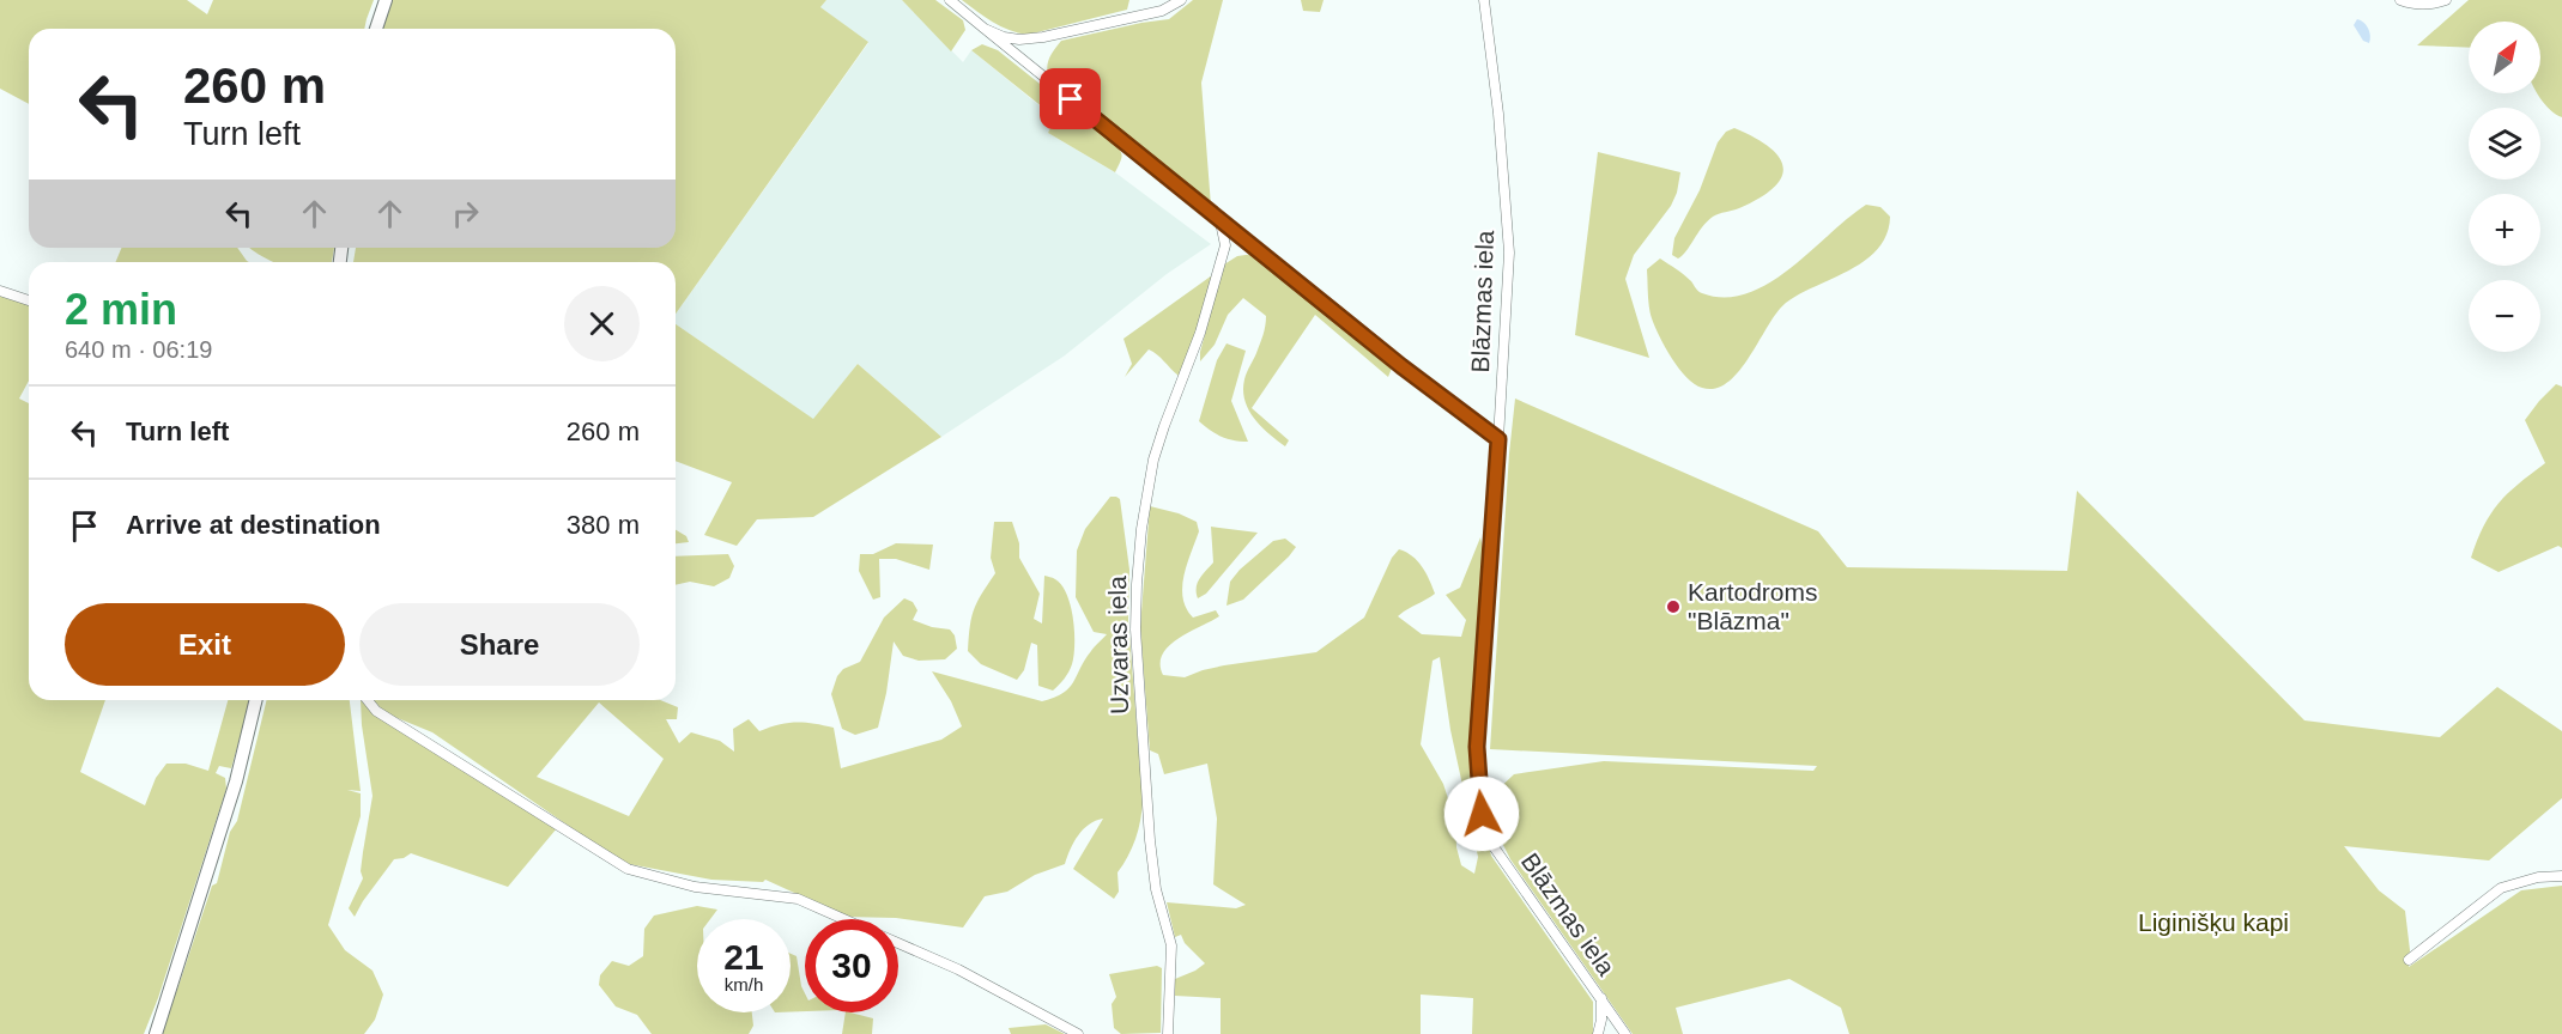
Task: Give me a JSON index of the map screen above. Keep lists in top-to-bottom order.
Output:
{
  "streets": {
    "street": ["Blāzmas iela", "Uzvaras iela"]
  },
  "parks": ["Liginišķu kapi"],
  "places": ["Kartodroms \"Blāzma\""],
  "north": "top right",
  "page": {
    "map_buttons": ["+", "−"],
    "turn": ["260 m", "Turn left"],
    "heading": ["2 min", "640 m · 06:19"],
    "list": [
      {
        "name": "Turn left",
        "value": "260 m"
      },
      {
        "name": "Arrive at destination",
        "value": "380 m"
      }
    ],
    "buttons": ["Exit", "Share"],
    "speed": "21 km/h",
    "limit": "30"
  }
}
